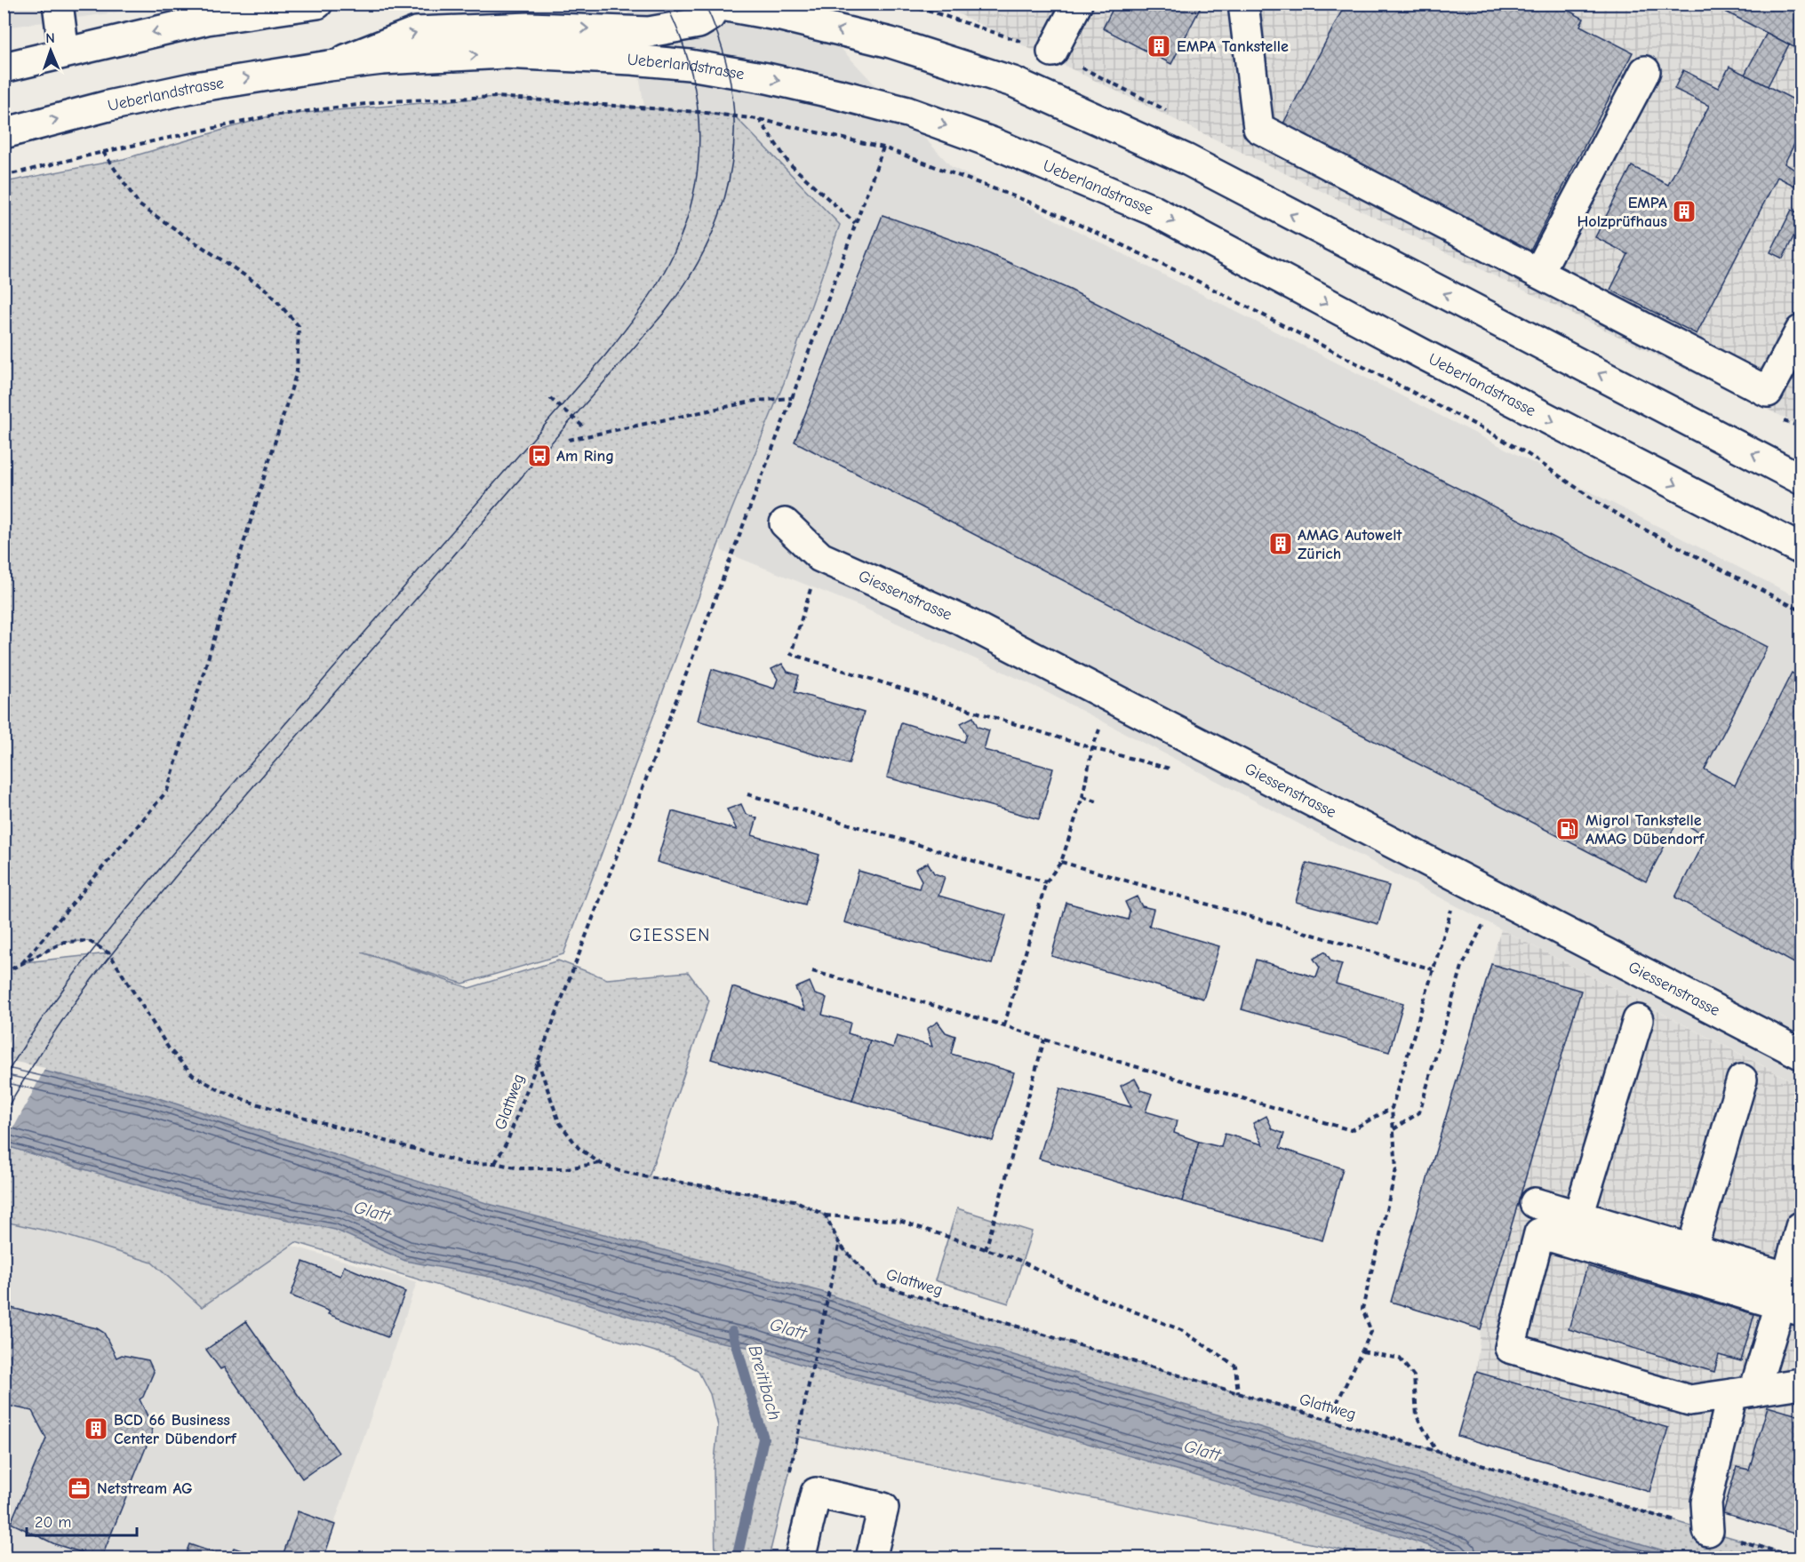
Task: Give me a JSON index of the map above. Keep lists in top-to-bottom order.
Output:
{
  "streets": {
    "main road": ["Ueberlandstrasse", "Giessenstrasse"],
    "path": ["Glattweg"]
  },
  "districts": ["GIESSEN"],
  "water": ["Glatt", "Breitibach"],
  "places": {
    "building": [
      "EMPA Tankstelle",
      "EMPA Holzprüfhaus",
      "AMAG Autowelt Zürich",
      "BCD 66 Business Center Dübendorf"
    ],
    "bus stop": ["Am Ring"],
    "fuel station": ["Migrol Tankstelle AMAG Dübendorf"],
    "office": ["Netstream AG"]
  },
  "scale_bar": "20 m",
  "north": "top"
}
